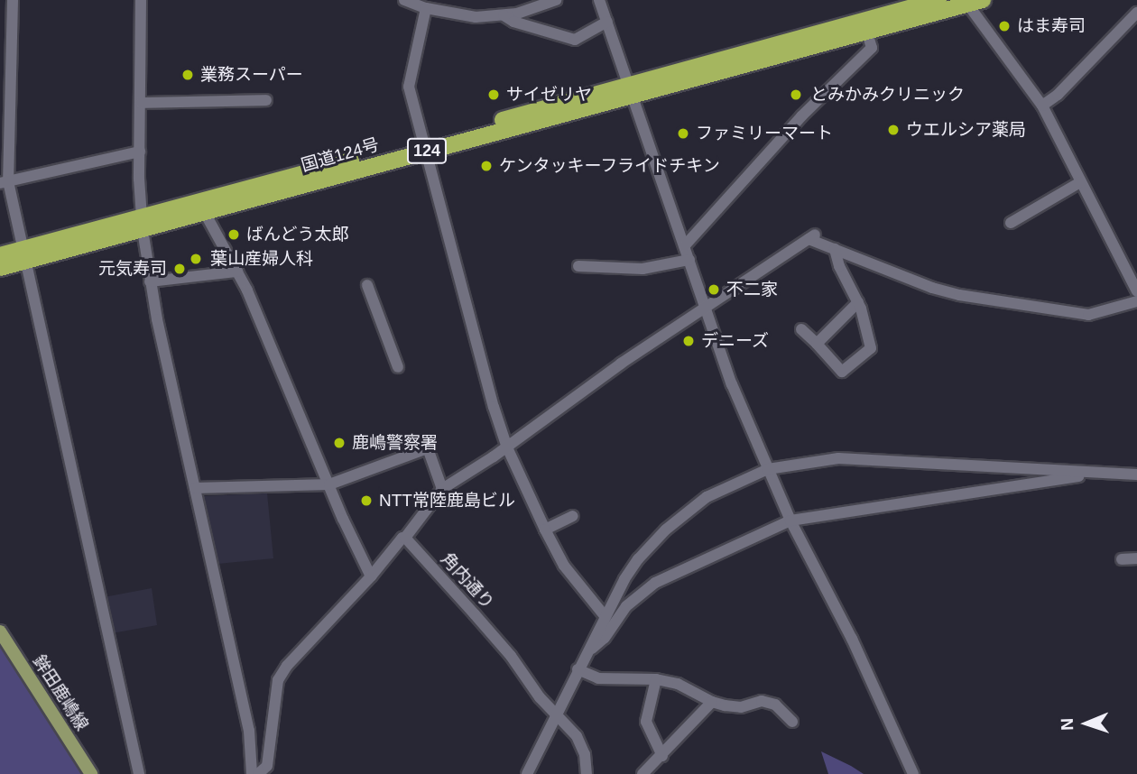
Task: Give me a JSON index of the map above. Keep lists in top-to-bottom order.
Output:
{
  "streets": {
    "highway": ["124", "国道124号"],
    "main road": ["鉾田鹿嶋線"],
    "street": ["角内通り"]
  },
  "places": [
    "はま寿司",
    "業務スーパー",
    "サイゼリヤ",
    "とみかみクリニック",
    "ウエルシア薬局",
    "ファミリーマート",
    "ケンタッキーフライドチキン",
    "ばんどう太郎",
    "葉山産婦人科",
    "元気寿司",
    "不二家",
    "デニーズ",
    "鹿嶋警察署",
    "NTT常陸鹿島ビル"
  ],
  "north": "left"
}
